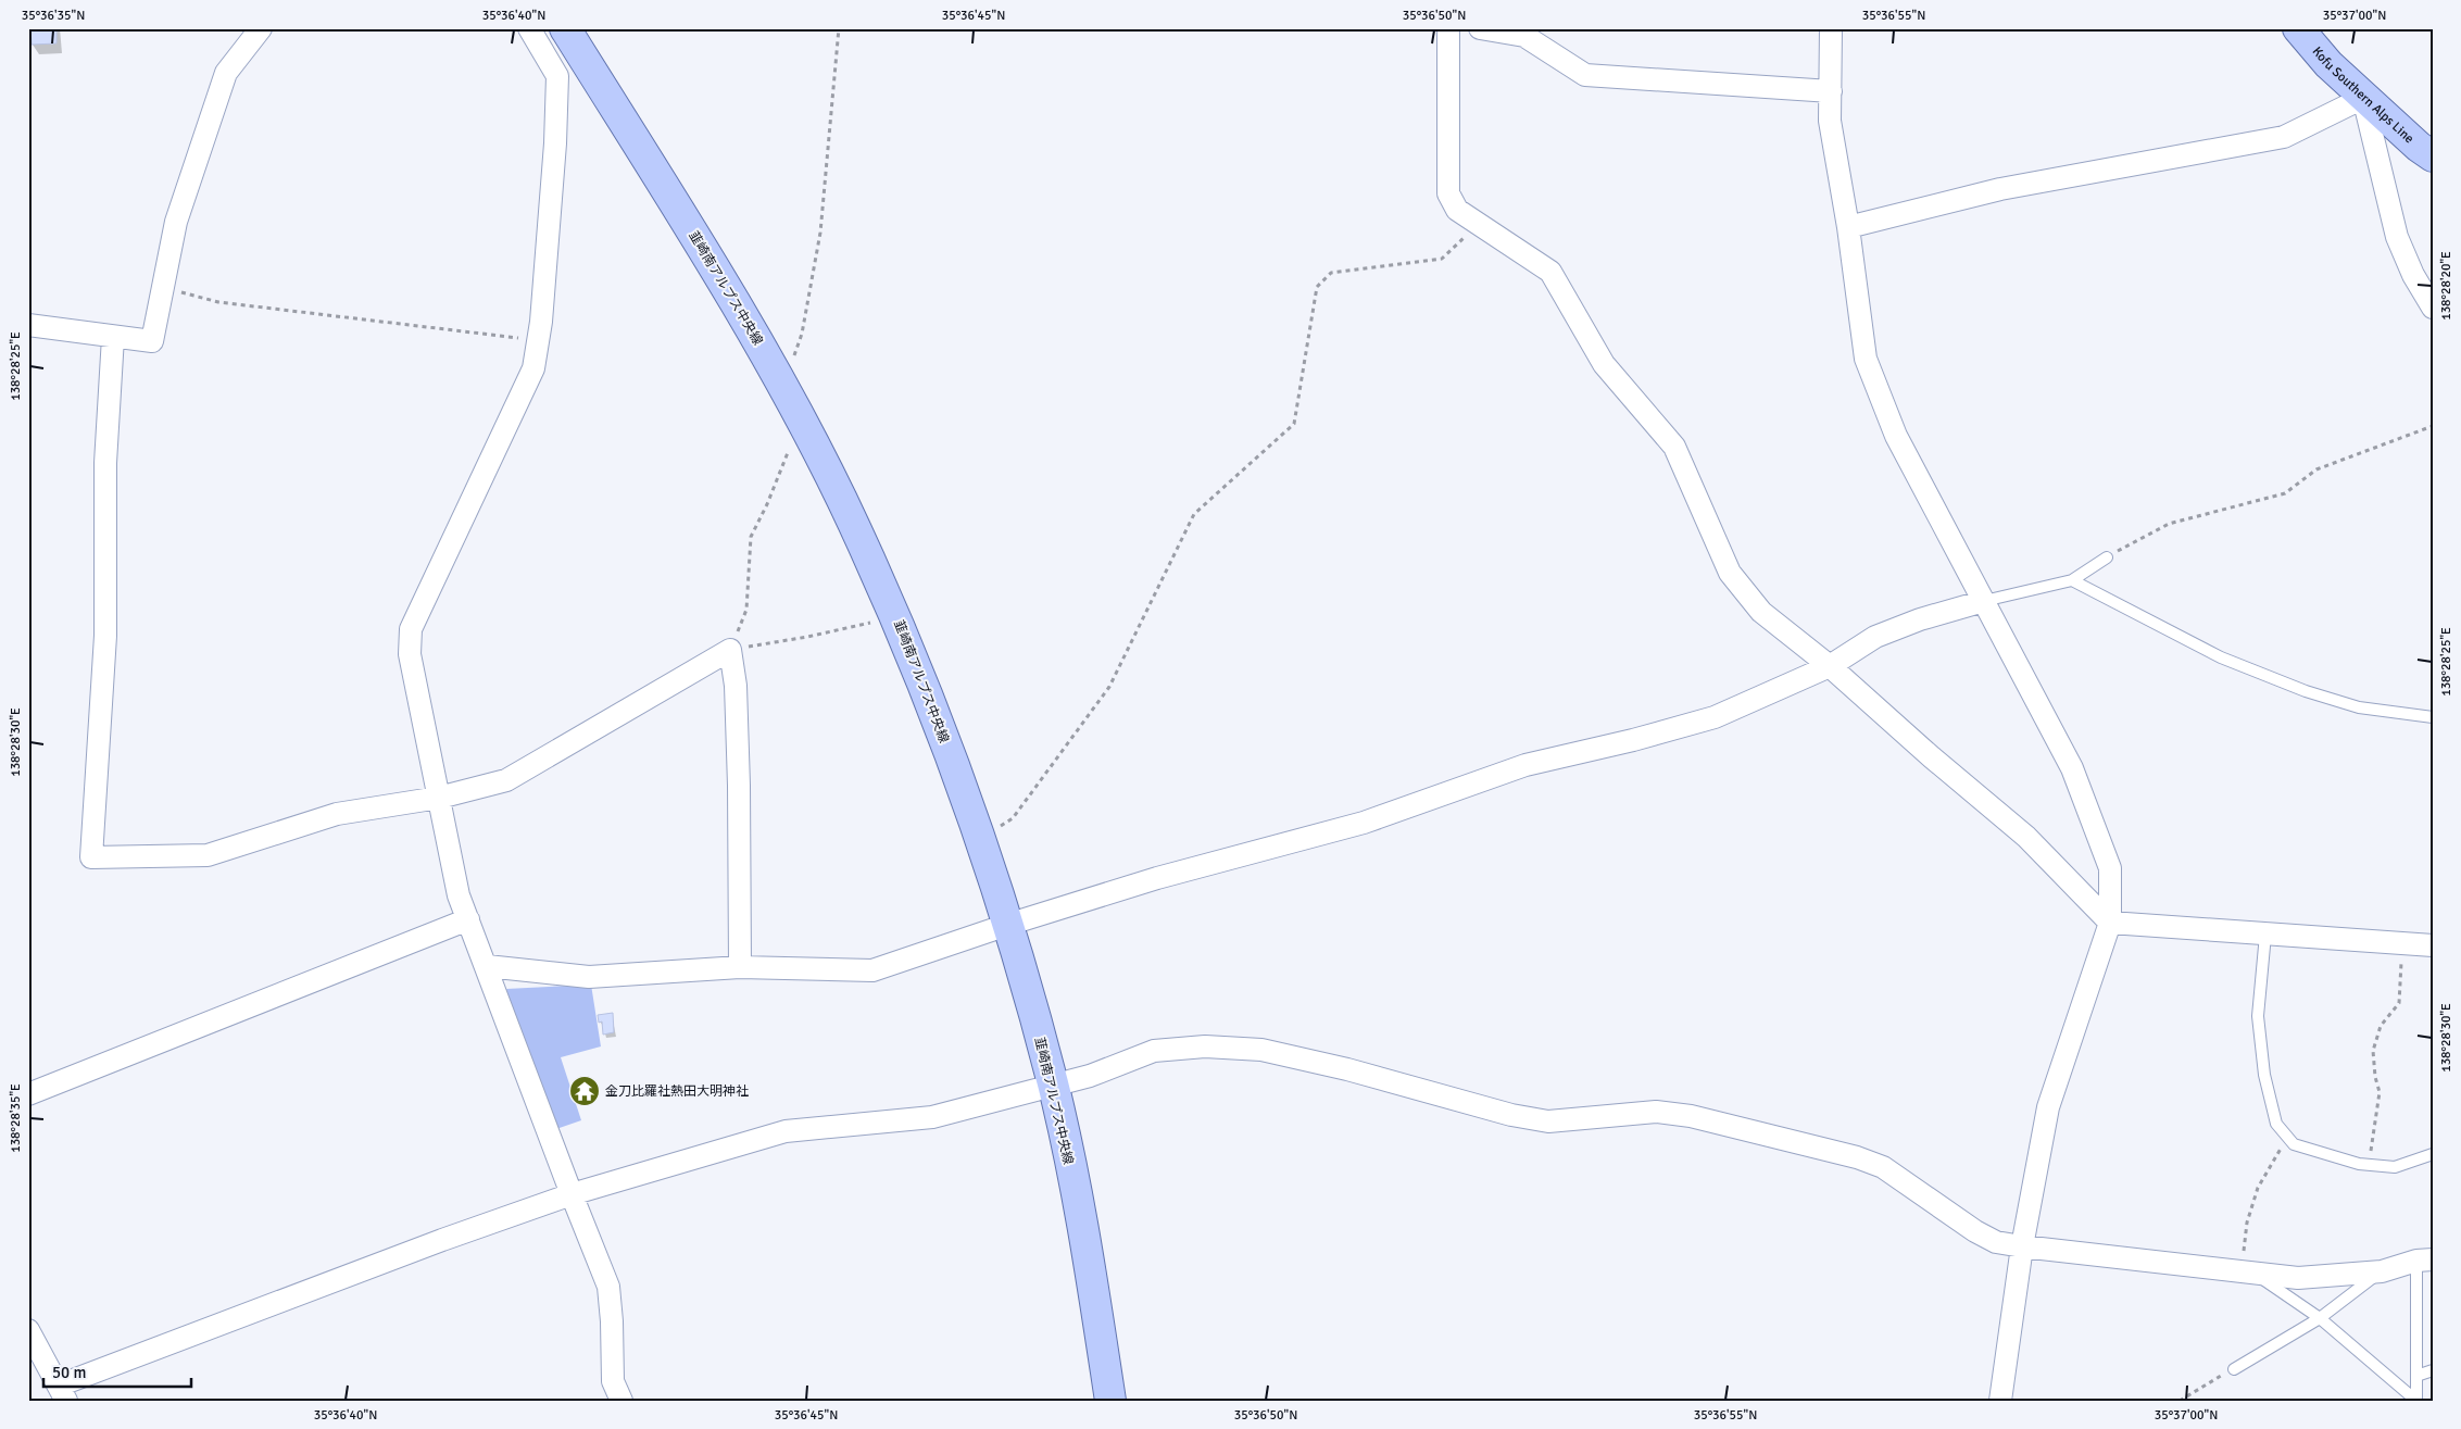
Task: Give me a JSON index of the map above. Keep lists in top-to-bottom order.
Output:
{
  "streets": {
    "main road": ["Kofu Southern Alps Line", "韮崎南アルプス中央線"]
  },
  "places": {
    "temple": ["金刀比羅社熱田大明神社"]
  },
  "scale_bar": "50 m",
  "coordinates": [
    "35°36'35\"N",
    "35°36'40\"N",
    "35°36'45\"N",
    "35°36'50\"N",
    "35°36'55\"N",
    "35°37'00\"N",
    "138°28'20\"E",
    "138°28'25\"E",
    "138°28'30\"E",
    "138°28'35\"E"
  ]
}
